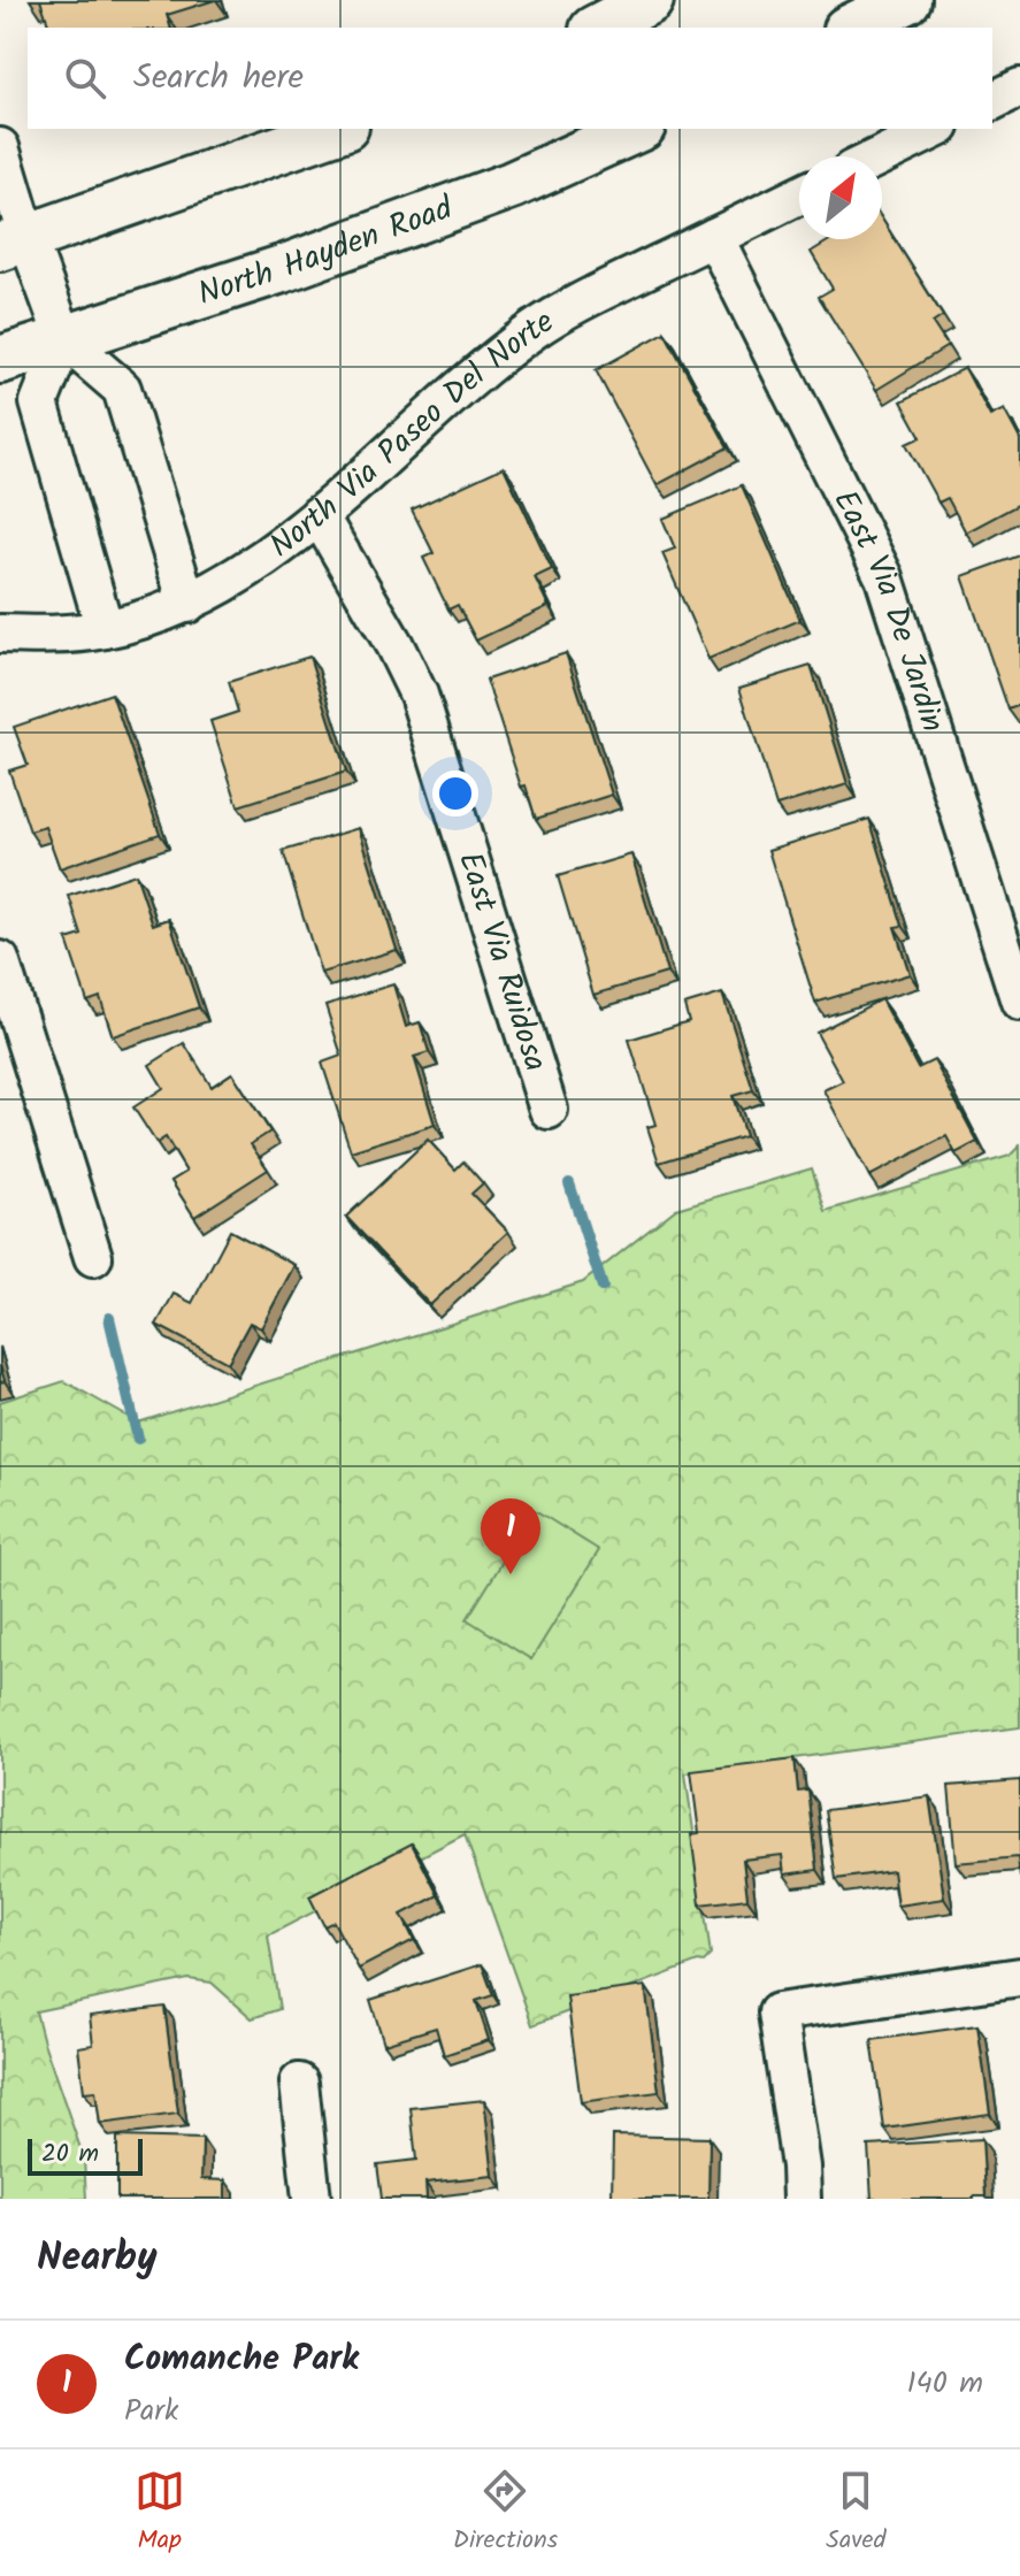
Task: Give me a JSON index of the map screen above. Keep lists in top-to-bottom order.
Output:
{
  "streets": {
    "main road": ["North Hayden Road"],
    "street": ["North Via Paseo Del Norte", "East Via De Jardin", "East Via Ruidosa"]
  },
  "crossings": [
    ["North Via Paseo Del Norte", "East Via De Jardin"],
    ["North Via Paseo Del Norte", "East Via Ruidosa"]
  ],
  "scale_bar": "20 m",
  "north": "top right",
  "page": {
    "search": "Search here",
    "pins": "1",
    "scale": "20 m",
    "heading": "Nearby",
    "list": [
      {
        "mark": "1",
        "name": "Comanche Park",
        "note": "Park",
        "value": "140 m"
      }
    ],
    "nav": ["Map", "Directions", "Saved"]
  }
}
